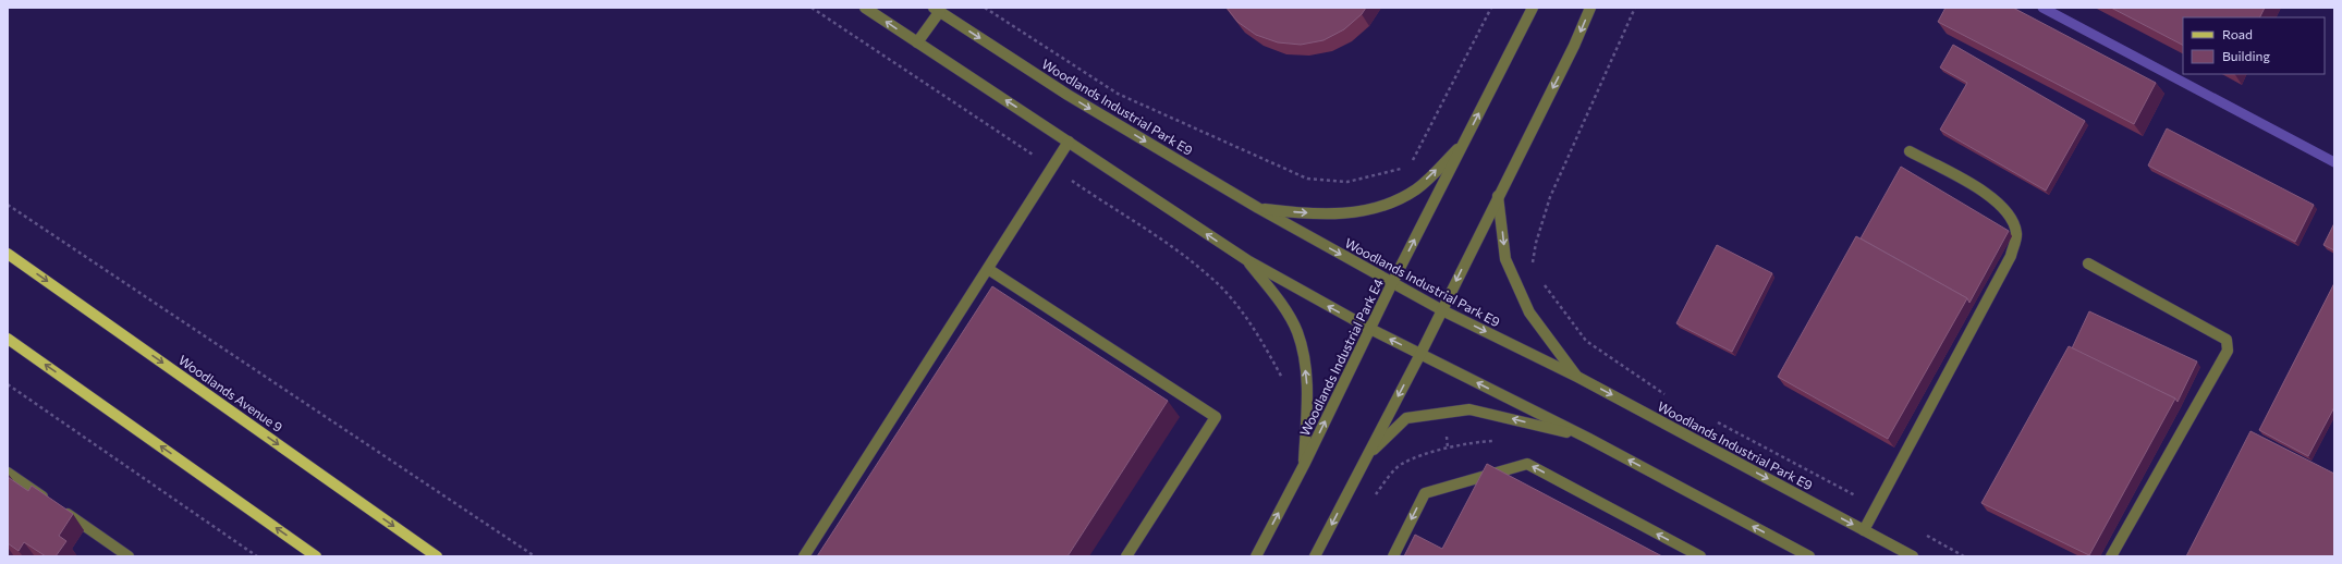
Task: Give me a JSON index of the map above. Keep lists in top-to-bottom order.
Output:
{
  "streets": {
    "main road": ["Woodlands Avenue 9"],
    "street": ["Woodlands Industrial Park E9", "Woodlands Industrial Park E4"]
  },
  "crossings": [
    ["Woodlands Industrial Park E9", "Woodlands Industrial Park E4"]
  ],
  "legend": ["Road", "Building"]
}
